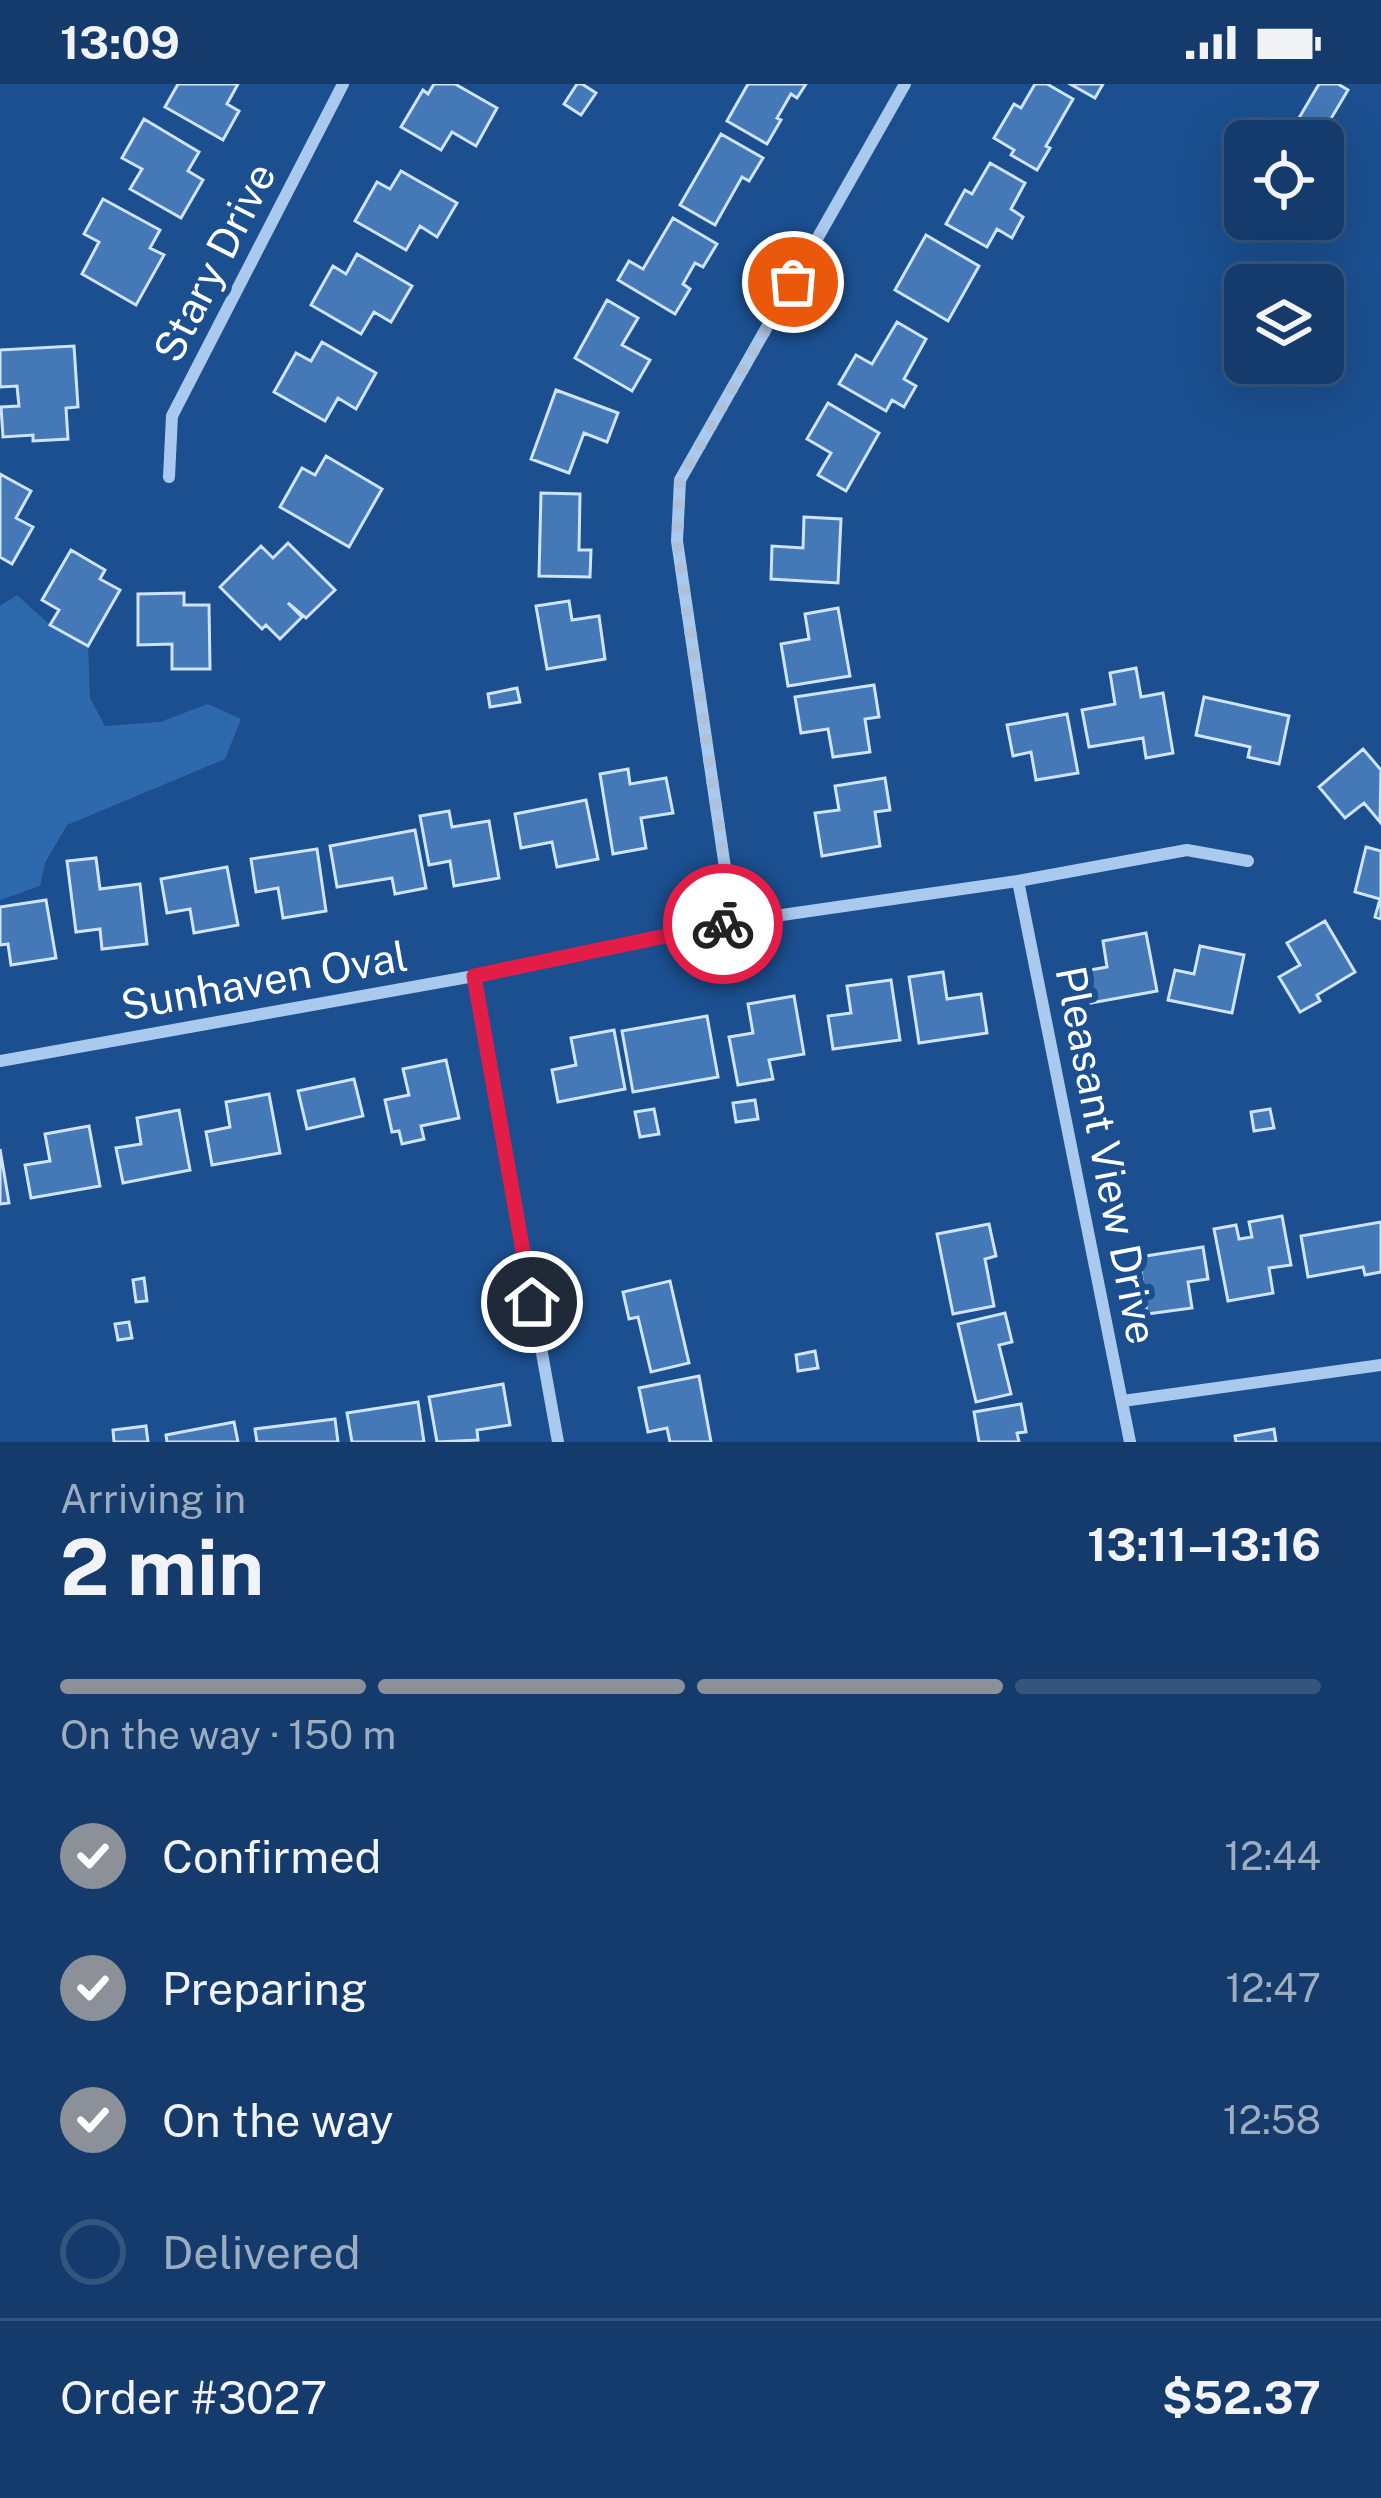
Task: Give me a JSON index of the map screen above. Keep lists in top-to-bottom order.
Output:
{
  "streets": {
    "street": ["Stary Drive", "Sunhaven Oval", "Pleasant View Drive"]
  },
  "crossings": [
    ["Sunhaven Oval", "Pleasant View Drive"]
  ],
  "page": {
    "status": "13:09",
    "heading": ["2 min", "Arriving in", "13:11–13:16"],
    "panel": ["Order #3027", "$52.37"],
    "bar": "On the way · 150 m",
    "list": [
      ["Confirmed", "12:44"],
      ["Preparing", "12:47"],
      ["On the way", "12:58"],
      "Delivered"
    ]
  }
}
